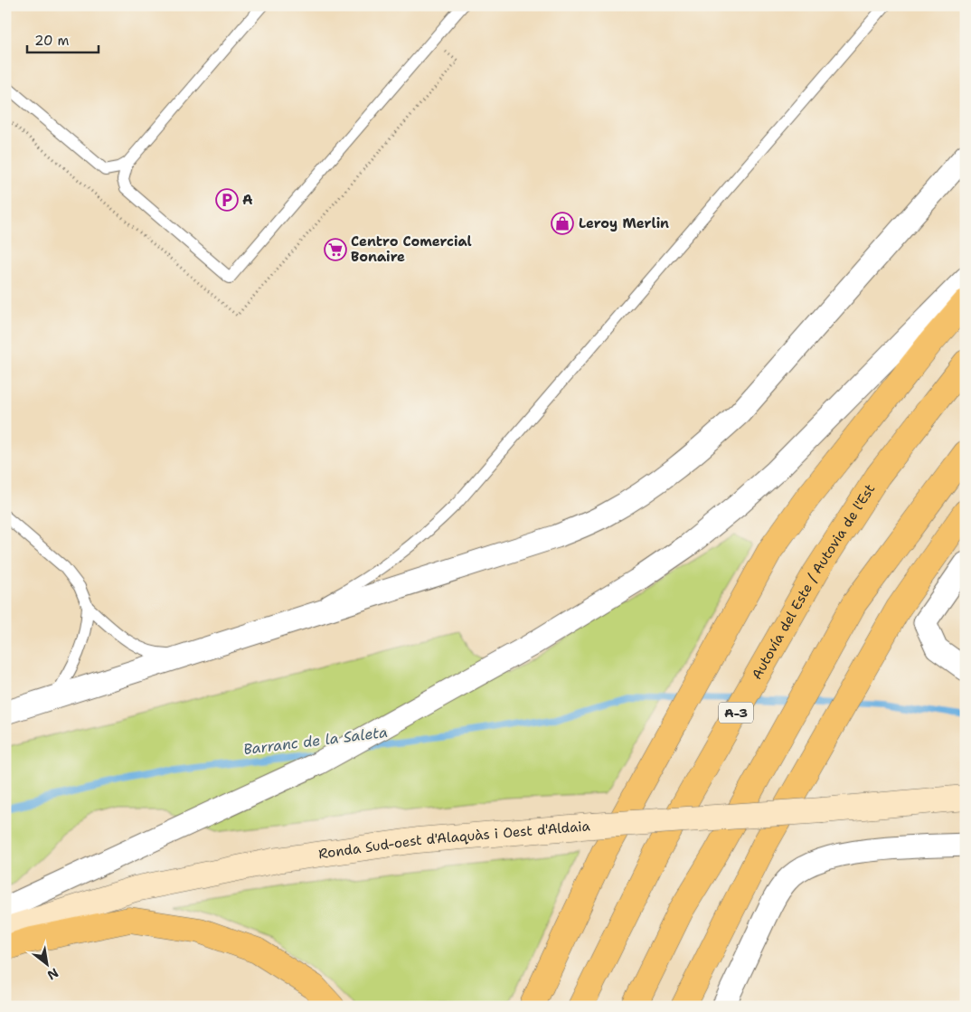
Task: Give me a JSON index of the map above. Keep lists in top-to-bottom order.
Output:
{
  "streets": {
    "highway": ["Autovía del Este / Autovia de l'Est", "A-3"],
    "main road": ["Ronda Sud-oest d'Alaquàs i Oest d'Aldaia"]
  },
  "water": ["Barranc de la Saleta"],
  "places": {
    "parking": ["A"],
    "shop": ["Leroy Merlin"],
    "supermarket": ["Centro Comercial Bonaire"]
  },
  "scale_bar": "20 m",
  "north": "bottom right"
}
